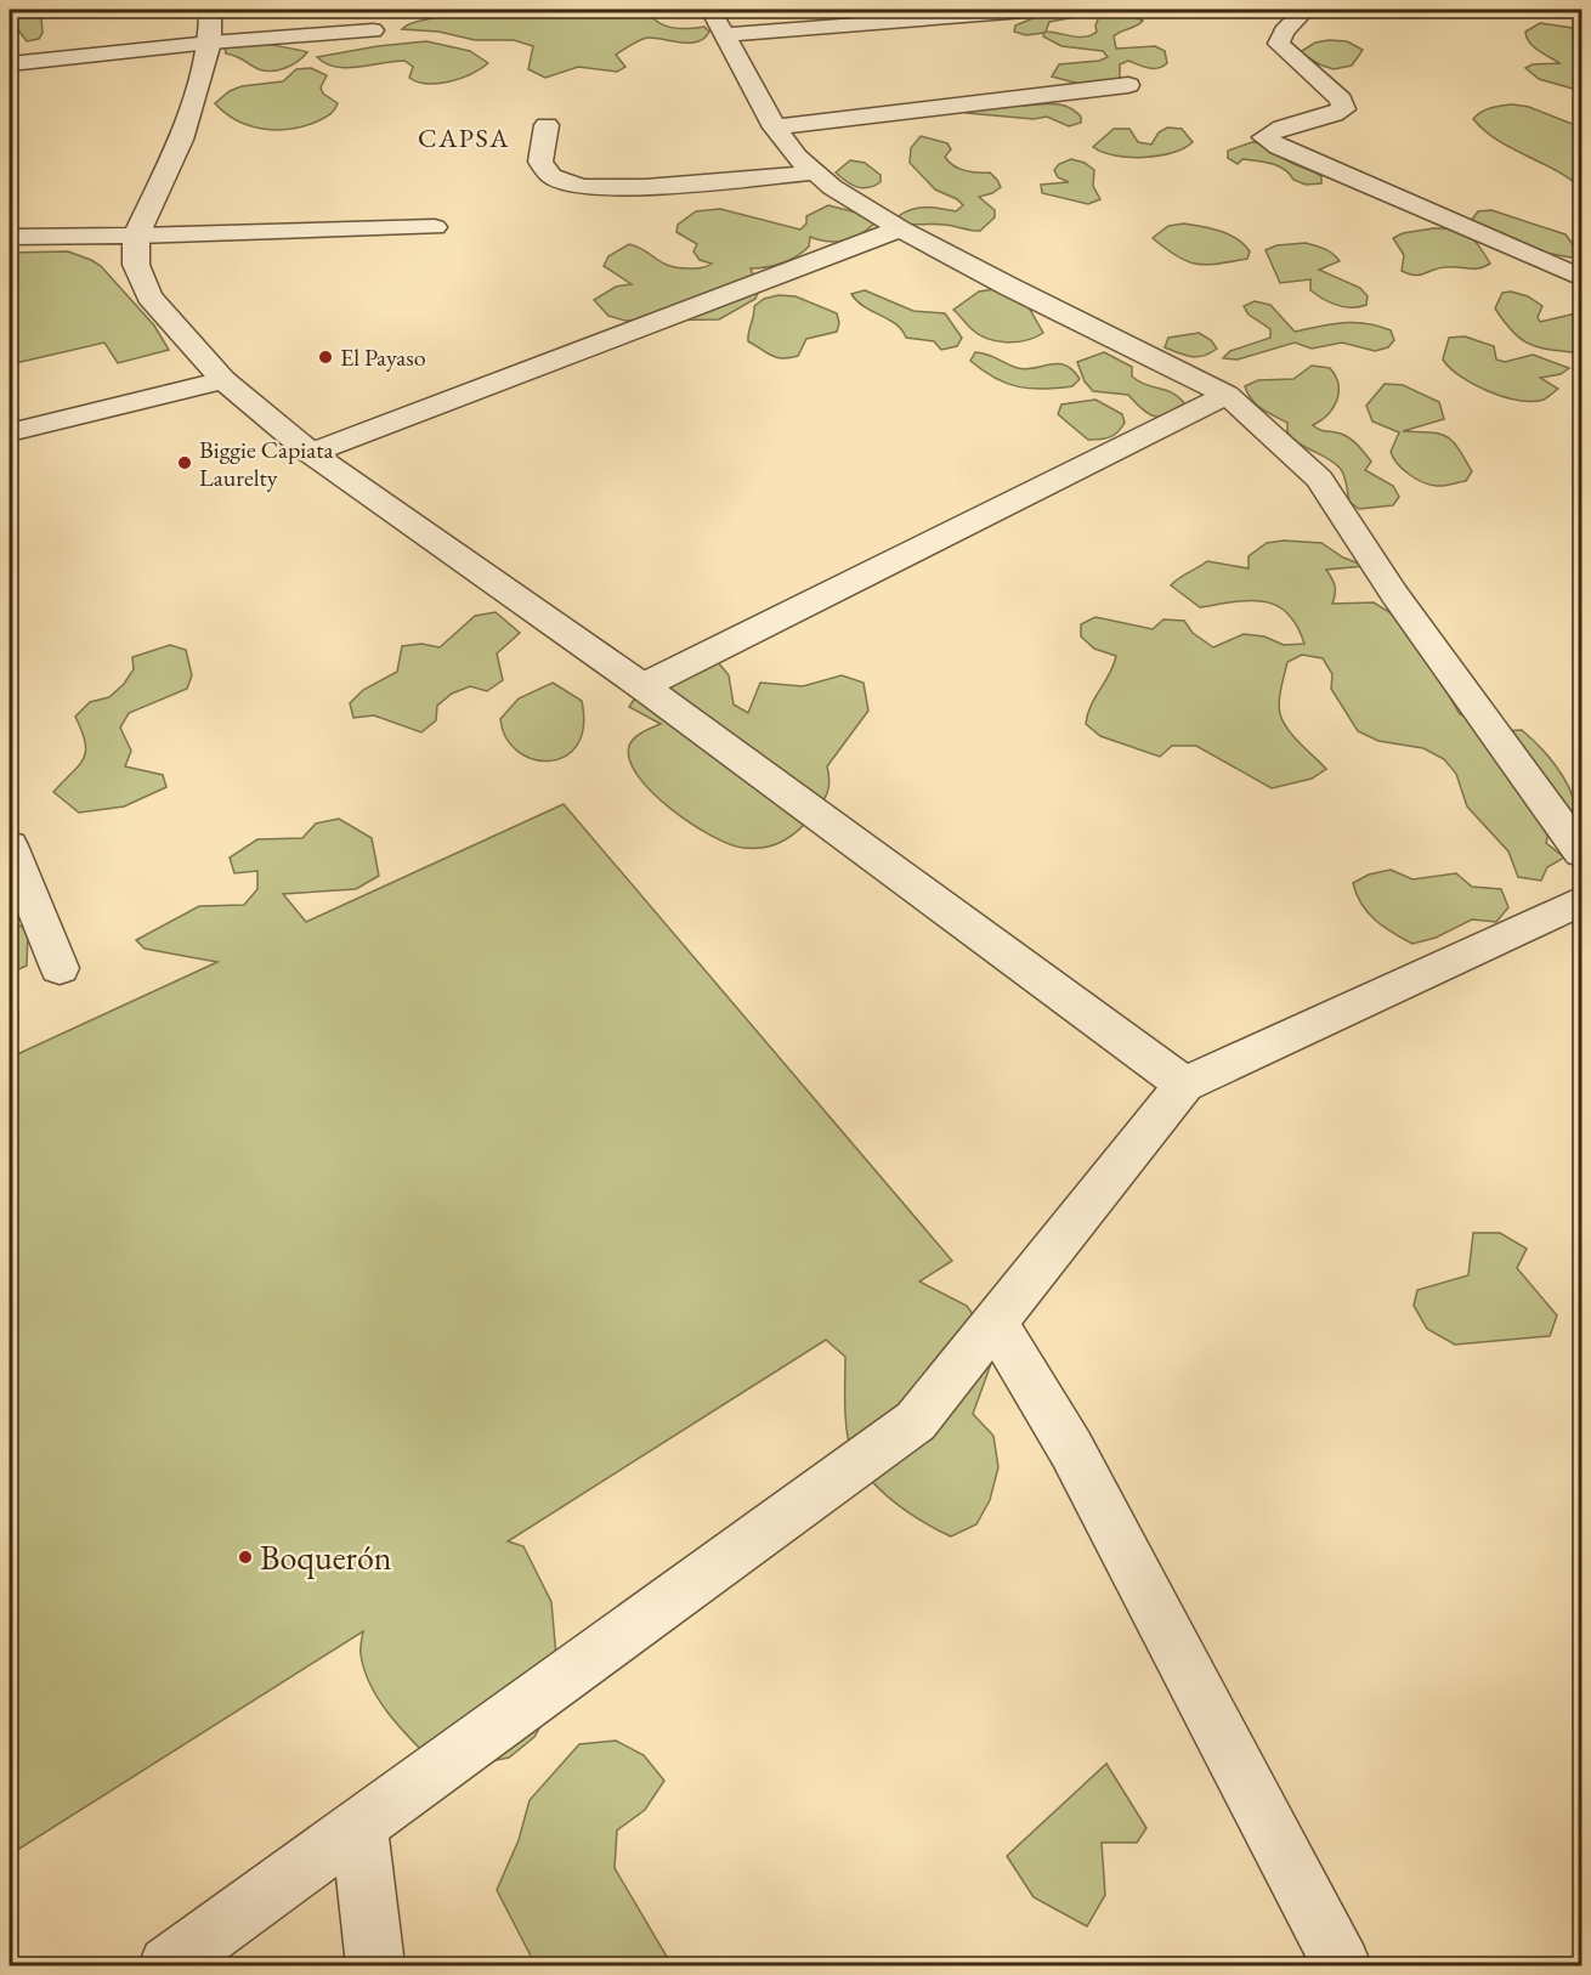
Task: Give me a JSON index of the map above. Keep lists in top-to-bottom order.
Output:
{
  "districts": ["CAPSA"],
  "places": ["El Payaso", "Biggie Capiata Laurelty", "Boquerón"]
}
